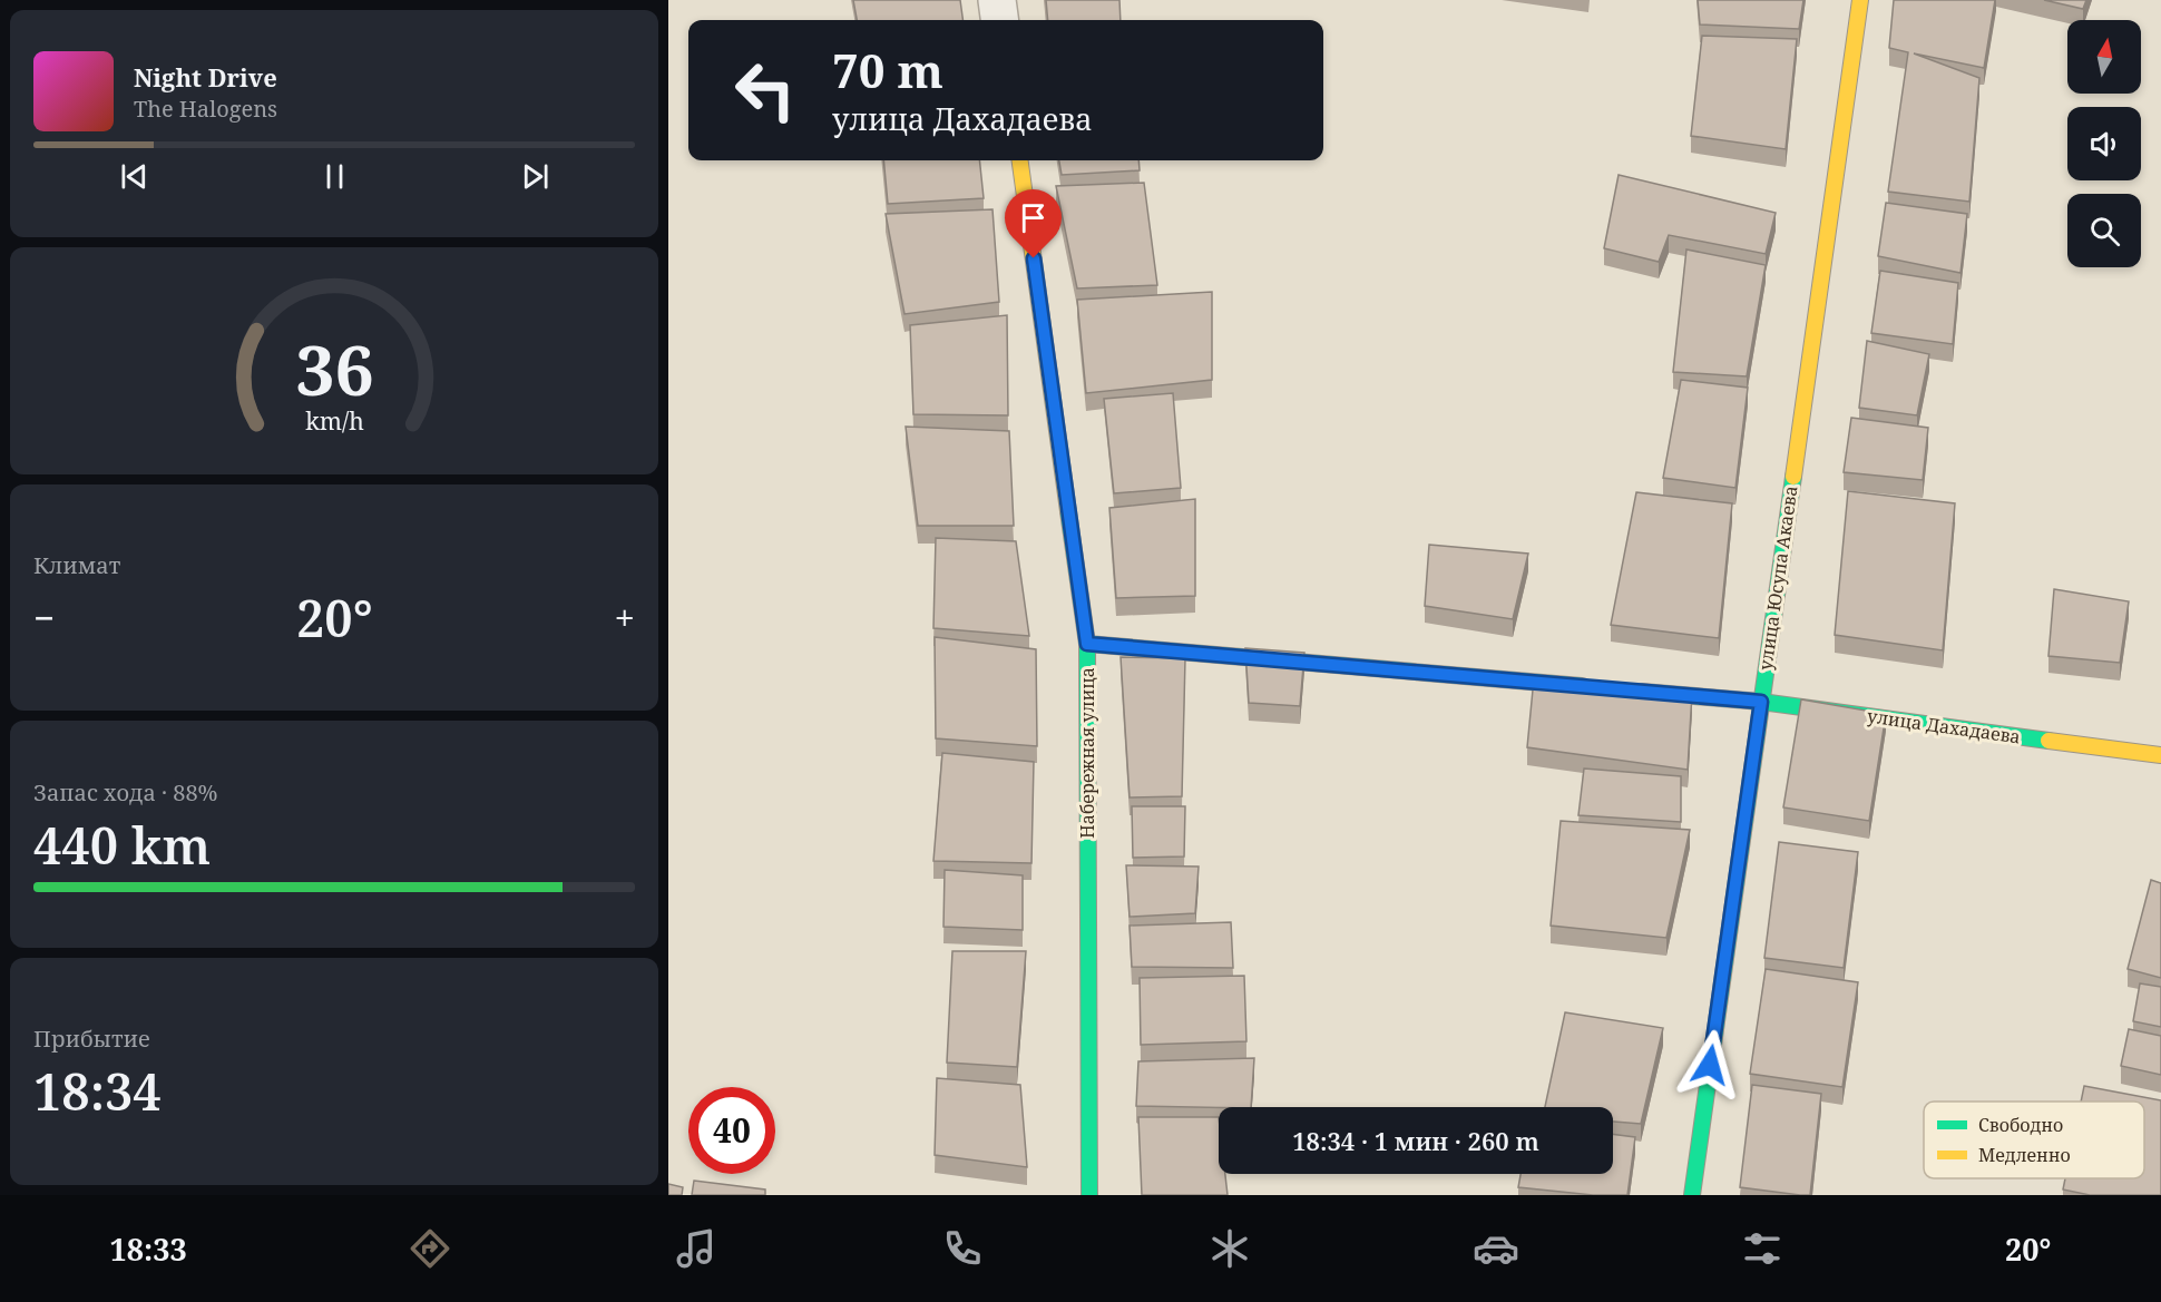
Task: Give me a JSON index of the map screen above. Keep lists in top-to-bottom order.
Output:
{
  "streets": {
    "street": ["улица Юсупа Акаева", "улица Дахадаева", "Набережная улица"]
  },
  "crossings": [
    ["улица Юсупа Акаева", "улица Дахадаева"]
  ],
  "legend": ["Свободно", "Медленно"],
  "north": "top",
  "page": {
    "turn": ["70 m", "улица Дахадаева"],
    "song": ["Night Drive", "The Halogens"],
    "tile": [
      "Климат",
      ["Запас хода · 88%", "440 km"],
      ["Прибытие", "18:34"]
    ],
    "heat": ["−", "20°", "+"],
    "limit": "40",
    "trip": "18:34 · 1 мин · 260 m",
    "tabs": ["18:33", "20°"],
    "gauge": ["36", "km/h"]
  }
}
